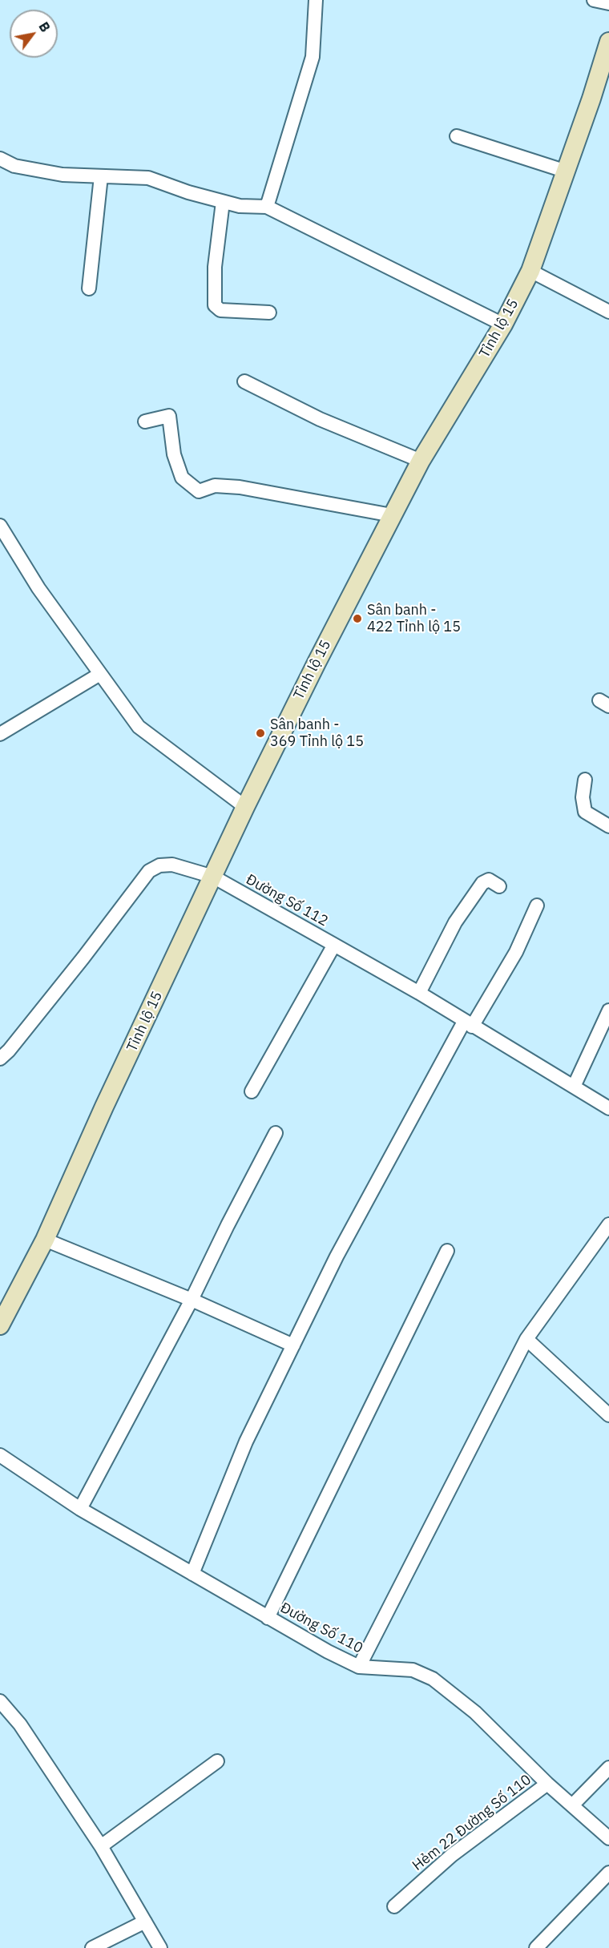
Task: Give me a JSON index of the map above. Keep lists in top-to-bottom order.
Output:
{
  "streets": {
    "main road": ["Tỉnh lộ 15"],
    "street": ["Đường Số 112", "Đường Số 110", "Hẻm 22 Đường Số 110"]
  },
  "crossings": [
    ["Tỉnh lộ 15", "Đường Số 112"],
    ["Đường Số 110", "Hẻm 22 Đường Số 110"]
  ],
  "places": ["Sân banh - 422 Tỉnh lộ 15", "Sân banh - 369 Tỉnh lộ 15"],
  "north": "top right"
}
